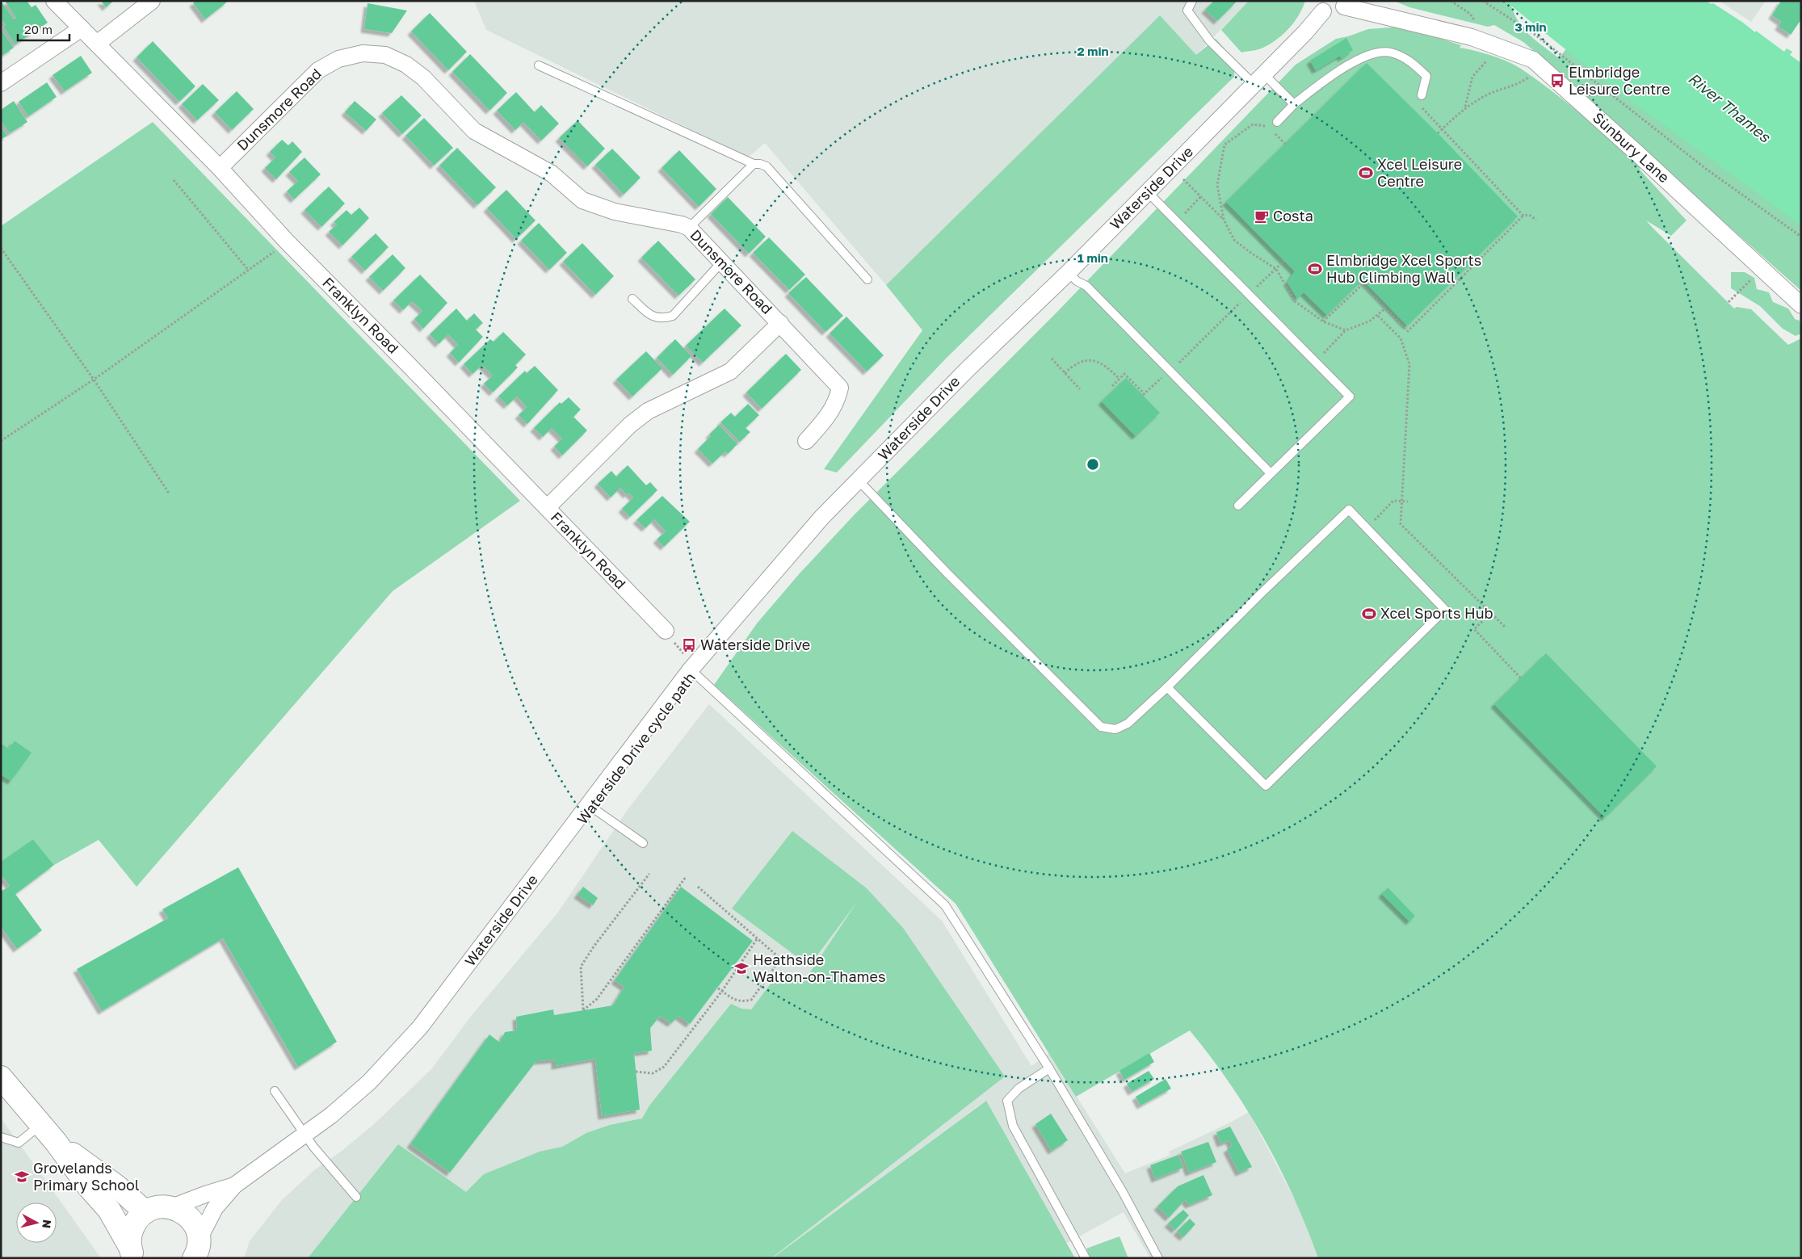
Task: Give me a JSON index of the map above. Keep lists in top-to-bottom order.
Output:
{
  "streets": {
    "street": [
      "Dunsmore Road",
      "Sunbury Lane",
      "Waterside Drive",
      "Franklyn Road"
    ]
  },
  "crossings": [
    ["Dunsmore Road", "Franklyn Road"]
  ],
  "water": ["River Thames"],
  "places": {
    "bus stop": ["Elmbridge Leisure Centre", "Waterside Drive"],
    "sports": ["Xcel Leisure Centre", "Elmbridge Xcel Sports Hub Climbing Wall", "Xcel Sports Hub"],
    "cafe": ["Costa"],
    "school or university": ["Heathside Walton-on-Thames", "Grovelands Primary School"]
  },
  "scale_bar": "20 m",
  "north": "right",
  "rings": ["3 min", "2 min", "1 min"]
}
